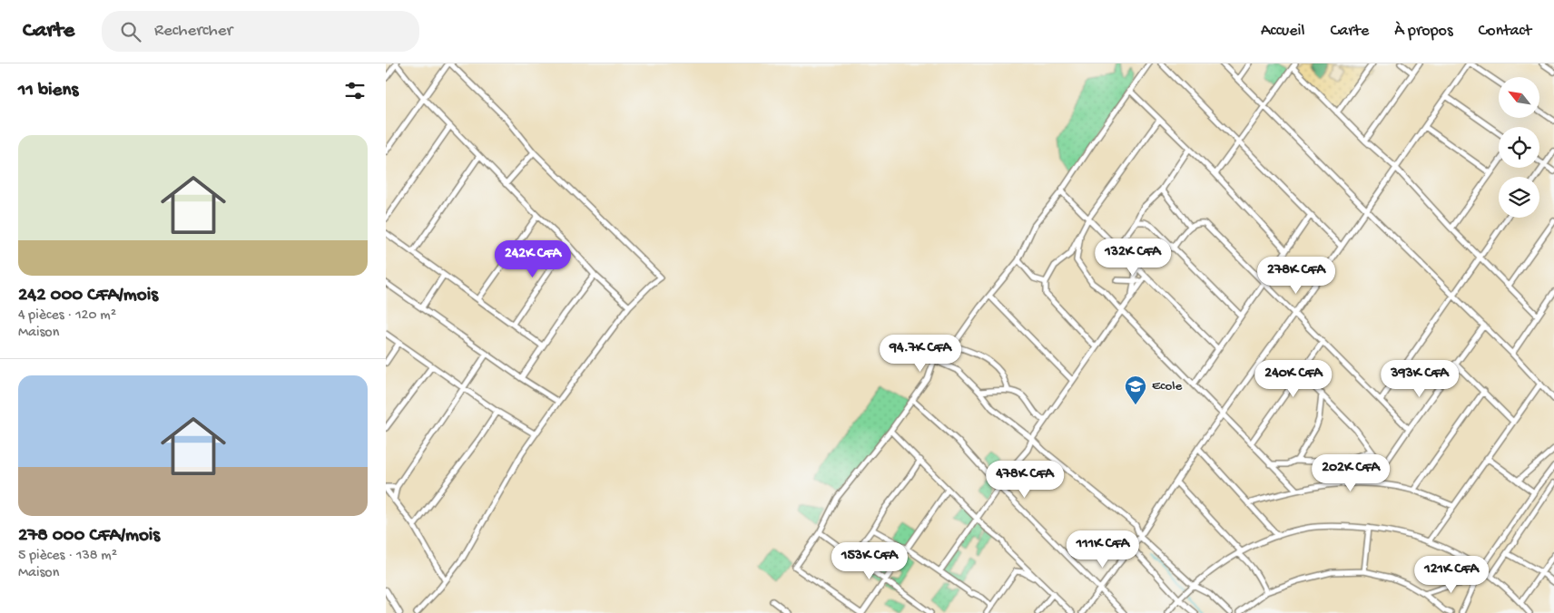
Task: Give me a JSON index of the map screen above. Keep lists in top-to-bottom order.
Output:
{
  "places": {
    "school or university": ["Ecole"]
  },
  "north": "top left",
  "page": {
    "header": "Carte",
    "search": "Rechercher",
    "nav": [
      "Accueil",
      "Carte",
      "À propos",
      "Contact"
    ],
    "heading": "11 biens",
    "list": [
      {
        "name": "242 000 CFA/mois",
        "note": "4 pièces · 120 m² · Maison"
      },
      {
        "name": "278 000 CFA/mois",
        "note": "5 pièces · 138 m² · Maison"
      }
    ],
    "price": [
      "132K CFA",
      "242K CFA",
      "278K CFA",
      "94.7K CFA",
      "240K CFA",
      "393K CFA",
      "202K CFA",
      "478K CFA",
      "111K CFA",
      "153K CFA",
      "121K CFA"
    ]
  }
}
